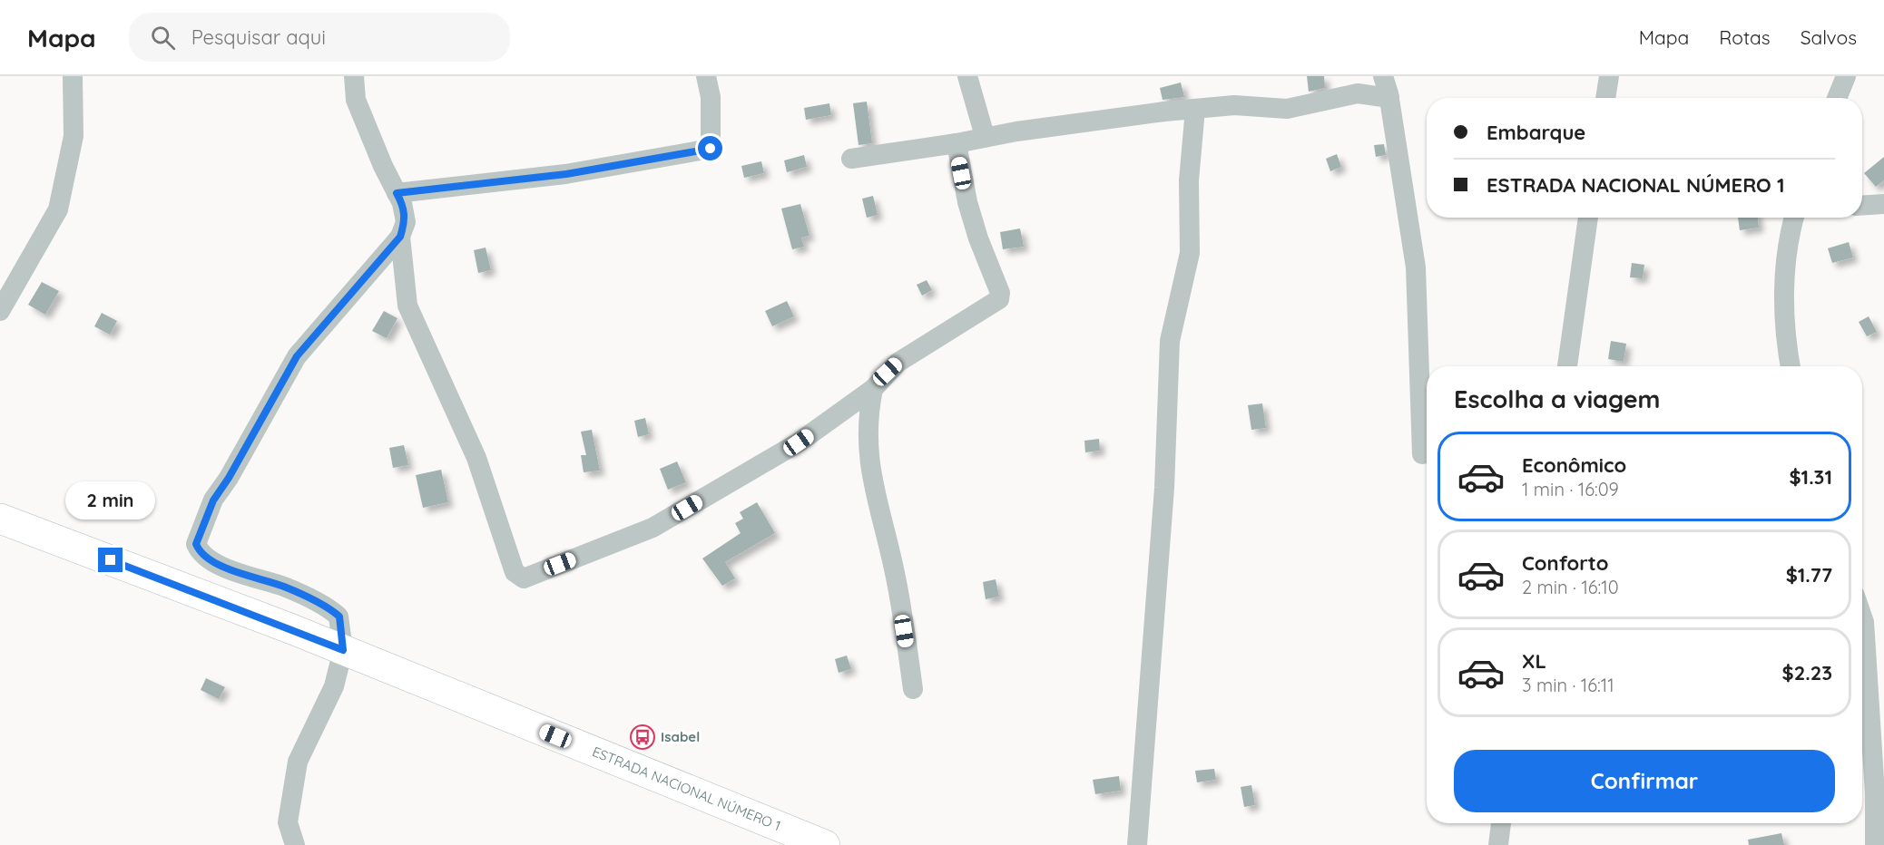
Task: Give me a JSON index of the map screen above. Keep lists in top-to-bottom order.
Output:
{
  "streets": {
    "highway": ["ESTRADA NACIONAL NÚMERO 1"]
  },
  "places": {
    "bus stop": ["Isabel"]
  },
  "page": {
    "header": "Mapa",
    "search": "Pesquisar aqui",
    "nav": ["Mapa", "Rotas", "Salvos"],
    "banner": ["Embarque", "ESTRADA NACIONAL NÚMERO 1"],
    "heading": "Escolha a viagem",
    "list": [
      {
        "name": "Econômico",
        "note": "1 min · 16:09",
        "value": "$1.31"
      },
      {
        "name": "Conforto",
        "note": "2 min · 16:10",
        "value": "$1.77"
      },
      {
        "name": "XL",
        "note": "3 min · 16:11",
        "value": "$2.23"
      }
    ],
    "bubble": "2 min",
    "buttons": "Confirmar"
  }
}
